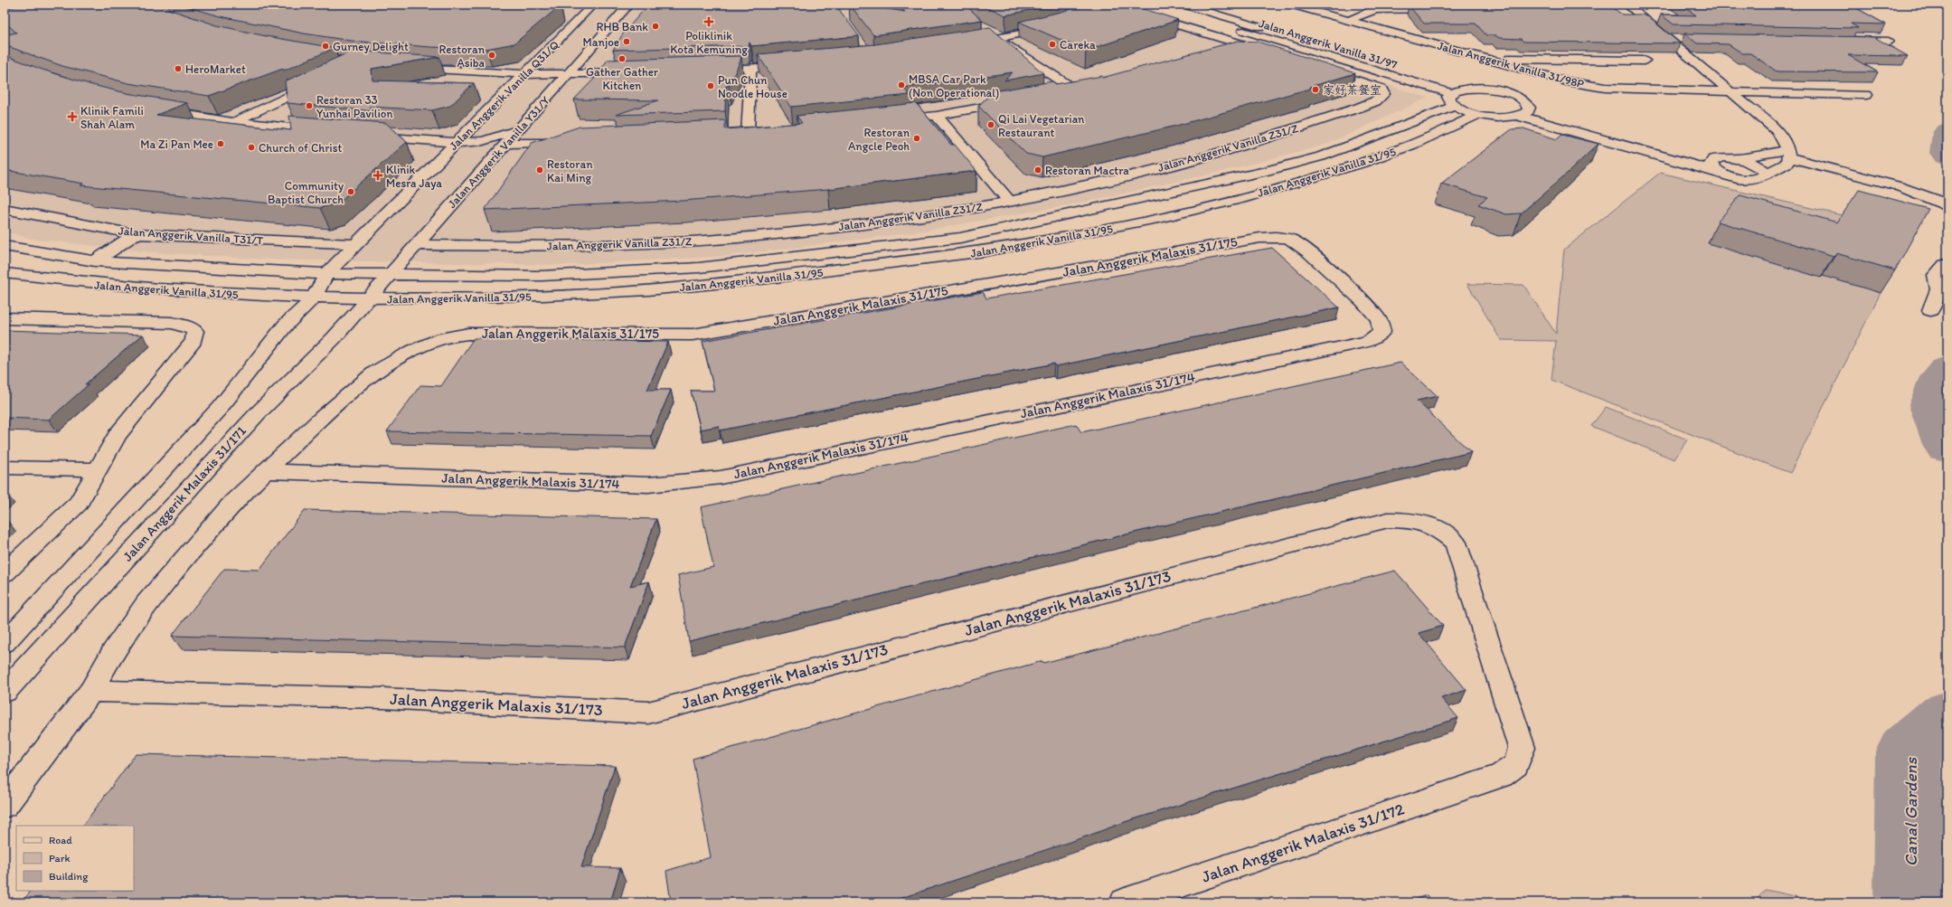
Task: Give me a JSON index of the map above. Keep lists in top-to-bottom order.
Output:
{
  "streets": {
    "street": [
      "Jalan Anggerik Vanilla 31/97",
      "Jalan Anggerik Vanilla 31/98P",
      "Jalan Anggerik Vanilla Q31/Q",
      "Jalan Anggerik Vanilla Z31/Z",
      "Jalan Anggerik Vanilla Y31/Y",
      "Jalan Anggerik Vanilla 31/95",
      "Jalan Anggerik Vanilla T31/T",
      "Jalan Anggerik Malaxis 31/175",
      "Jalan Anggerik Malaxis 31/174",
      "Jalan Anggerik Malaxis 31/171",
      "Jalan Anggerik Malaxis 31/173",
      "Jalan Anggerik Malaxis 31/172"
    ]
  },
  "crossings": [
    ["Jalan Anggerik Vanilla 31/97", "Jalan Anggerik Vanilla 31/95"],
    ["Jalan Anggerik Vanilla Q31/Q", "Jalan Anggerik Vanilla 31/95"],
    ["Jalan Anggerik Vanilla Q31/Q", "Jalan Anggerik Vanilla T31/T"],
    ["Jalan Anggerik Vanilla Z31/Z", "Jalan Anggerik Vanilla Y31/Y"],
    ["Jalan Anggerik Vanilla Y31/Y", "Jalan Anggerik Vanilla 31/95"],
    ["Jalan Anggerik Vanilla Y31/Y", "Jalan Anggerik Malaxis 31/171"],
    ["Jalan Anggerik Vanilla 31/95", "Jalan Anggerik Malaxis 31/171"],
    ["Jalan Anggerik Malaxis 31/175", "Jalan Anggerik Malaxis 31/174"],
    ["Jalan Anggerik Malaxis 31/175", "Jalan Anggerik Malaxis 31/173"],
    ["Jalan Anggerik Malaxis 31/173", "Jalan Anggerik Malaxis 31/172"]
  ],
  "water": ["Canal Gardens"],
  "places": {
    "health": ["Poliklinik Kota Kemuning", "Klinik Famili Shah Alam", "Klinik Mesra Jaya"],
    "other": [
      "RHB Bank",
      "Manjoe",
      "Careka",
      "Gurney Delight",
      "Restoran Asiba",
      "Gather Gather Kitchen",
      "HeroMarket",
      "MBSA Car Park (Non Operational)",
      "Pun Chun Noodle House",
      "家好茶餐室",
      "Restoran 33 Yunhai Pavilion",
      "Qi Lai Vegetarian Restaurant",
      "Restoran Angcle Peoh",
      "Ma Zi Pan Mee",
      "Church of Christ",
      "Restoran Kai Ming",
      "Restoran Mactra",
      "Community Baptist Church"
    ]
  },
  "legend": ["Road", "Park", "Building"]
}
